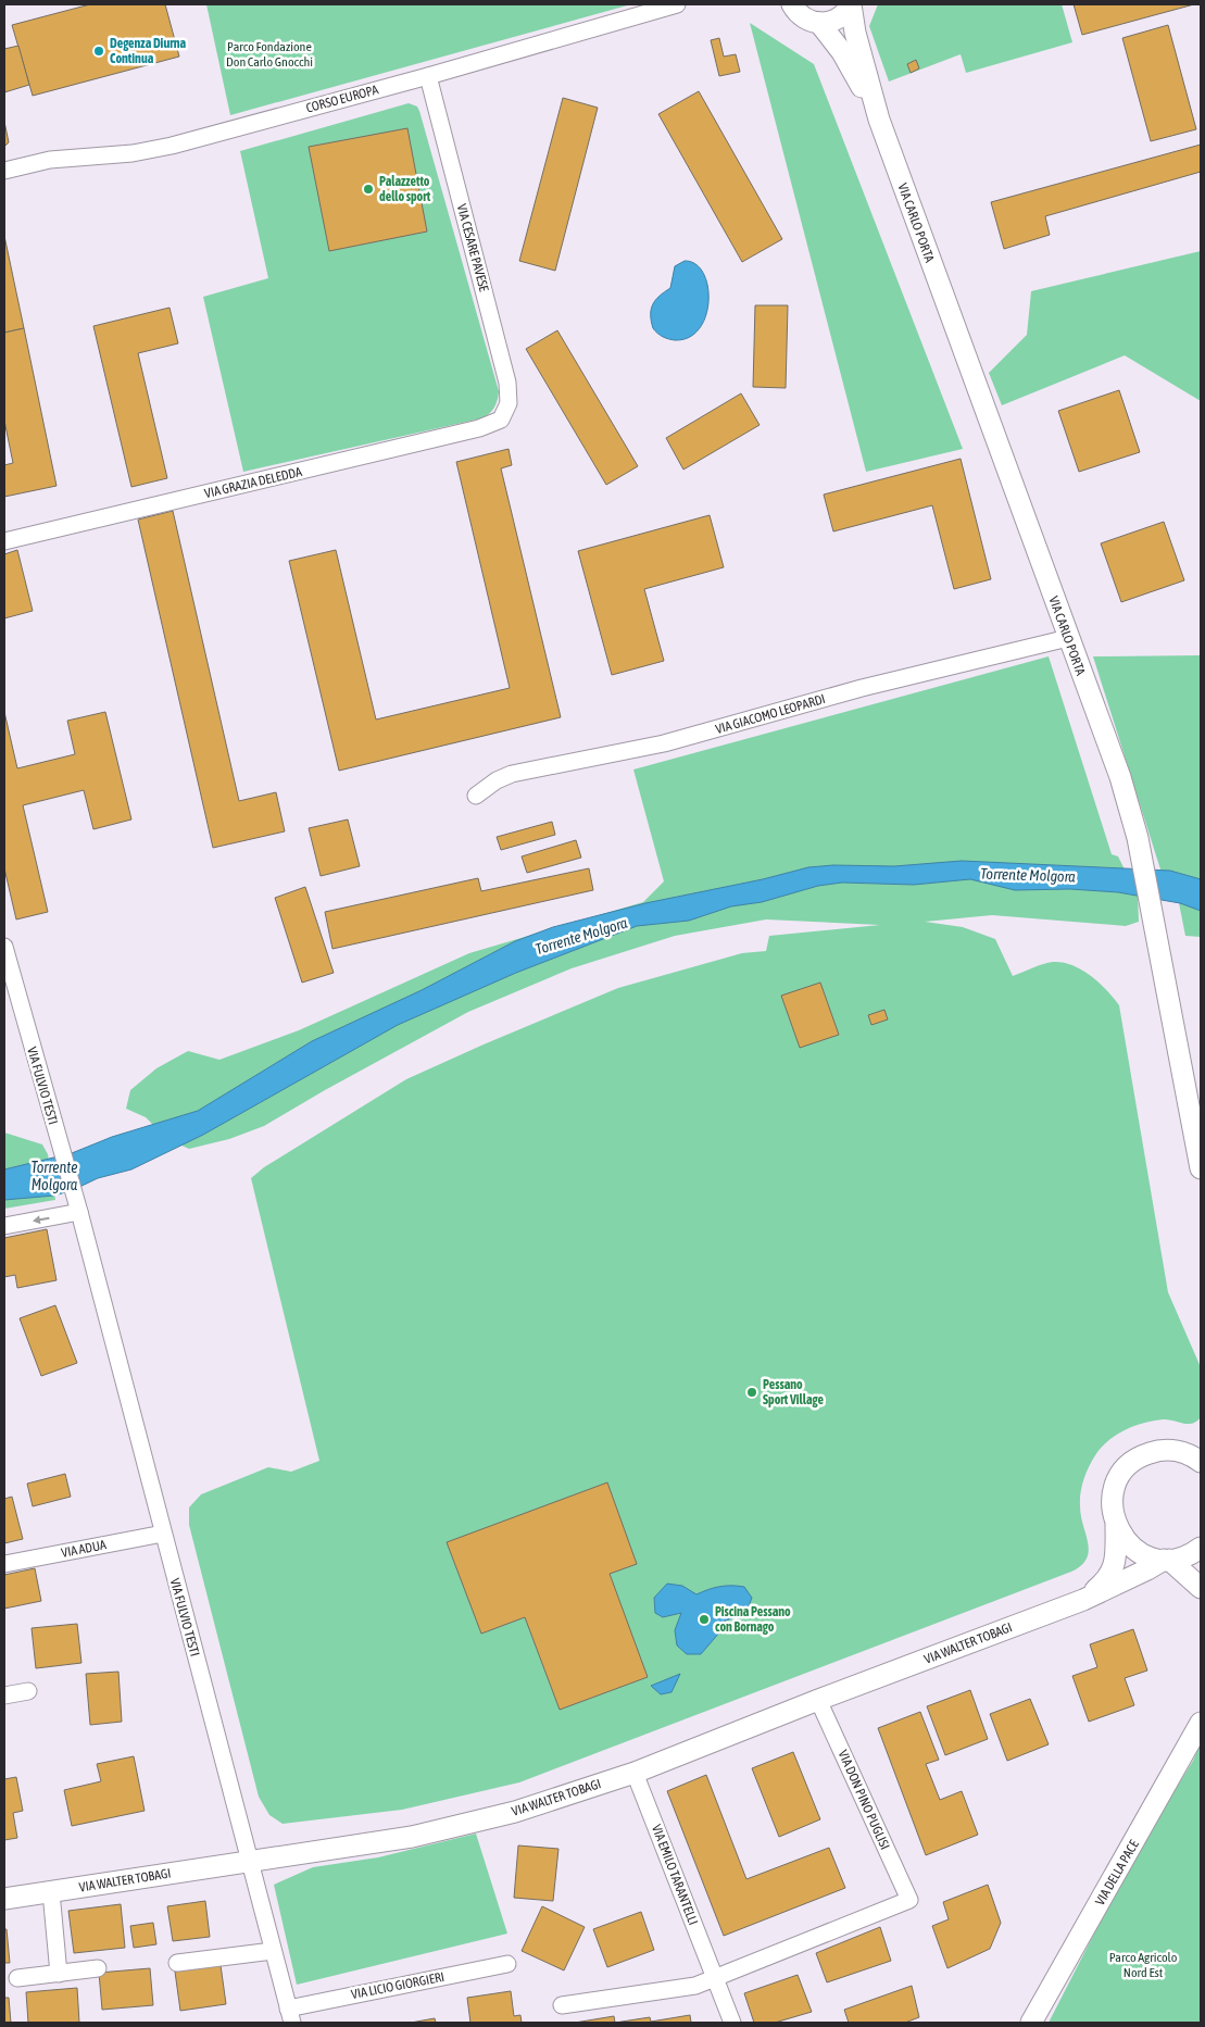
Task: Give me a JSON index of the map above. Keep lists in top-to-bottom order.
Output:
{
  "streets": {
    "street": [
      "CORSO EUROPA",
      "VIA CARLO PORTA",
      "VIA CESARE PAVESE",
      "VIA GRAZIA DELEDDA",
      "VIA GIACOMO LEOPARDI",
      "VIA FULVIO TESTI",
      "VIA ADUA",
      "VIA WALTER TOBAGI",
      "VIA DON PINO PUGLISI",
      "VIA DELLA PACE",
      "VIA EMILO TARANTELLI",
      "VIA LICIO GIORGIERI"
    ]
  },
  "crossings": [
    ["CORSO EUROPA", "VIA CESARE PAVESE"],
    ["VIA CARLO PORTA", "VIA GIACOMO LEOPARDI"],
    ["VIA CESARE PAVESE", "VIA GRAZIA DELEDDA"],
    ["VIA FULVIO TESTI", "VIA ADUA"],
    ["VIA FULVIO TESTI", "VIA WALTER TOBAGI"],
    ["VIA FULVIO TESTI", "VIA LICIO GIORGIERI"],
    ["VIA WALTER TOBAGI", "VIA DON PINO PUGLISI"],
    ["VIA WALTER TOBAGI", "VIA EMILO TARANTELLI"],
    ["VIA DON PINO PUGLISI", "VIA EMILO TARANTELLI"]
  ],
  "water": ["Torrente Molgora"],
  "parks": ["Parco Fondazione Don Carlo Gnocchi", "Parco Agricolo Nord Est"],
  "places": [
    "Degenza Diurna Continua",
    "Palazzetto dello sport",
    "Pessano Sport Village",
    "Piscina Pessano con Bornago"
  ]
}
